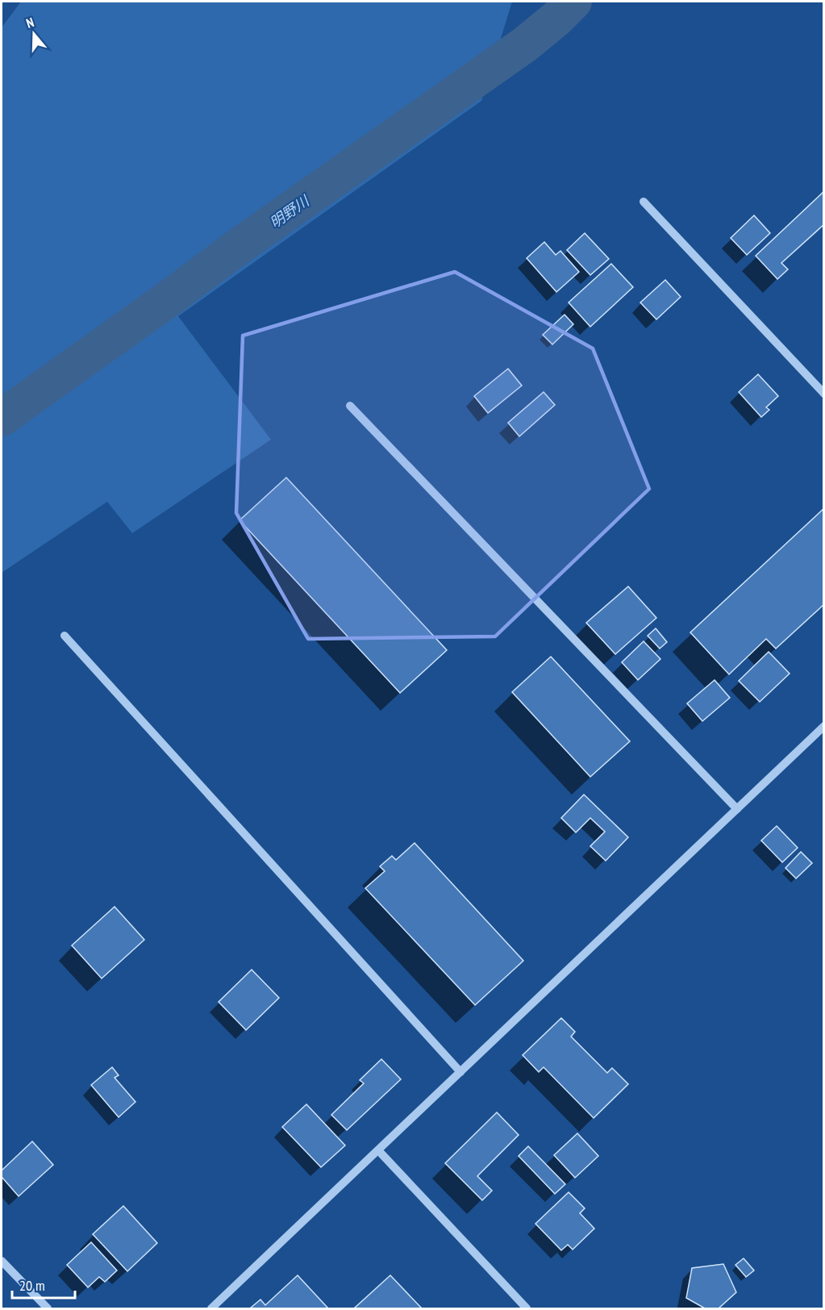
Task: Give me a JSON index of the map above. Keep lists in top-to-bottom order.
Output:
{
  "water": ["明野川"],
  "scale_bar": "20 m",
  "north": "top"
}
